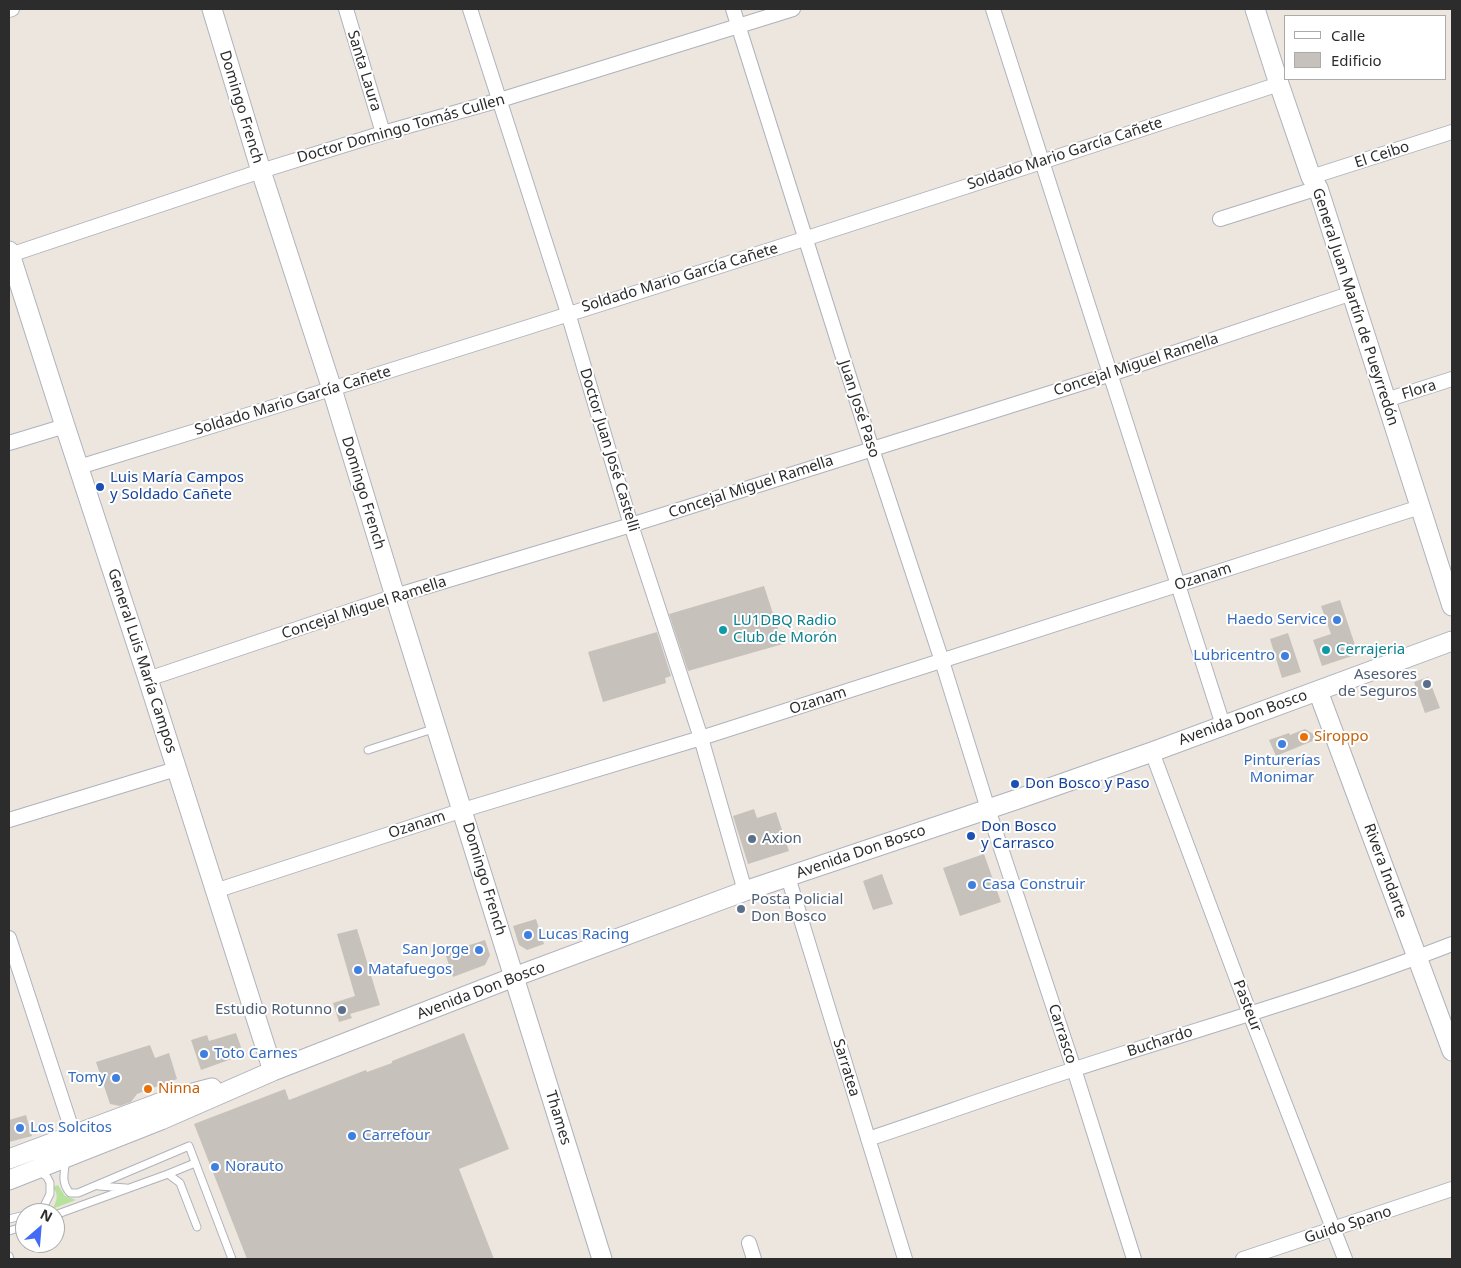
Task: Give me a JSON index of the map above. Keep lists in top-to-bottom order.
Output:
{
  "streets": {
    "main road": [
      "Domingo French",
      "General Juan Martín de Pueyrredón",
      "General Luis María Campos",
      "Avenida Don Bosco",
      "Rivera Indarte",
      "Thames"
    ],
    "street": [
      "Santa Laura",
      "Doctor Domingo Tomás Cullen",
      "Soldado Mario García Cañete",
      "El Ceibo",
      "Concejal Miguel Ramella",
      "Flora",
      "Juan José Paso",
      "Doctor Juan José Castelli",
      "Ozanam",
      "Pasteur",
      "Carrasco",
      "Buchardo",
      "Sarratea",
      "Guido Spano"
    ]
  },
  "crossings": [
    ["Santa Laura", "Doctor Domingo Tomás Cullen"],
    ["Domingo French", "Doctor Domingo Tomás Cullen"],
    ["Domingo French", "Soldado Mario García Cañete"],
    ["Domingo French", "Concejal Miguel Ramella"],
    ["Domingo French", "Ozanam"],
    ["Domingo French", "Avenida Don Bosco"],
    ["Domingo French", "Thames"],
    ["Doctor Domingo Tomás Cullen", "Juan José Paso"],
    ["Doctor Domingo Tomás Cullen", "Doctor Juan José Castelli"],
    ["Doctor Domingo Tomás Cullen", "General Luis María Campos"],
    ["Soldado Mario García Cañete", "General Juan Martín de Pueyrredón"],
    ["Soldado Mario García Cañete", "Juan José Paso"],
    ["Soldado Mario García Cañete", "Doctor Juan José Castelli"],
    ["Soldado Mario García Cañete", "General Luis María Campos"],
    ["El Ceibo", "General Juan Martín de Pueyrredón"],
    ["General Juan Martín de Pueyrredón", "Concejal Miguel Ramella"],
    ["General Juan Martín de Pueyrredón", "Flora"],
    ["General Juan Martín de Pueyrredón", "Ozanam"],
    ["Concejal Miguel Ramella", "Juan José Paso"],
    ["Concejal Miguel Ramella", "Doctor Juan José Castelli"],
    ["Concejal Miguel Ramella", "General Luis María Campos"],
    ["Juan José Paso", "Ozanam"],
    ["Juan José Paso", "Avenida Don Bosco"],
    ["Juan José Paso", "Carrasco"],
    ["Doctor Juan José Castelli", "Ozanam"],
    ["Doctor Juan José Castelli", "Avenida Don Bosco"],
    ["Ozanam", "General Luis María Campos"],
    ["General Luis María Campos", "Avenida Don Bosco"],
    ["Avenida Don Bosco", "Rivera Indarte"],
    ["Avenida Don Bosco", "Pasteur"],
    ["Avenida Don Bosco", "Carrasco"],
    ["Avenida Don Bosco", "Sarratea"],
    ["Avenida Don Bosco", "Thames"],
    ["Rivera Indarte", "Buchardo"],
    ["Pasteur", "Buchardo"],
    ["Pasteur", "Guido Spano"],
    ["Carrasco", "Buchardo"],
    ["Buchardo", "Sarratea"]
  ],
  "places": [
    "Luis María Campos y Soldado Cañete",
    "Haedo Service",
    "LU1DBQ Radio Club de Morón",
    "Cerrajeria",
    "Lubricentro",
    "Asesores de Seguros",
    "Siroppo",
    "Pinturerías Monimar",
    "Don Bosco y Paso",
    "Don Bosco y Carrasco",
    "Axion",
    "Casa Construir",
    "Posta Policial Don Bosco",
    "Lucas Racing",
    "San Jorge",
    "Matafuegos",
    "Estudio Rotunno",
    "Toto Carnes",
    "Tomy",
    "Ninna",
    "Los Solcitos",
    "Carrefour",
    "Norauto"
  ],
  "legend": ["Calle", "Edificio"],
  "north": "top right"
}
